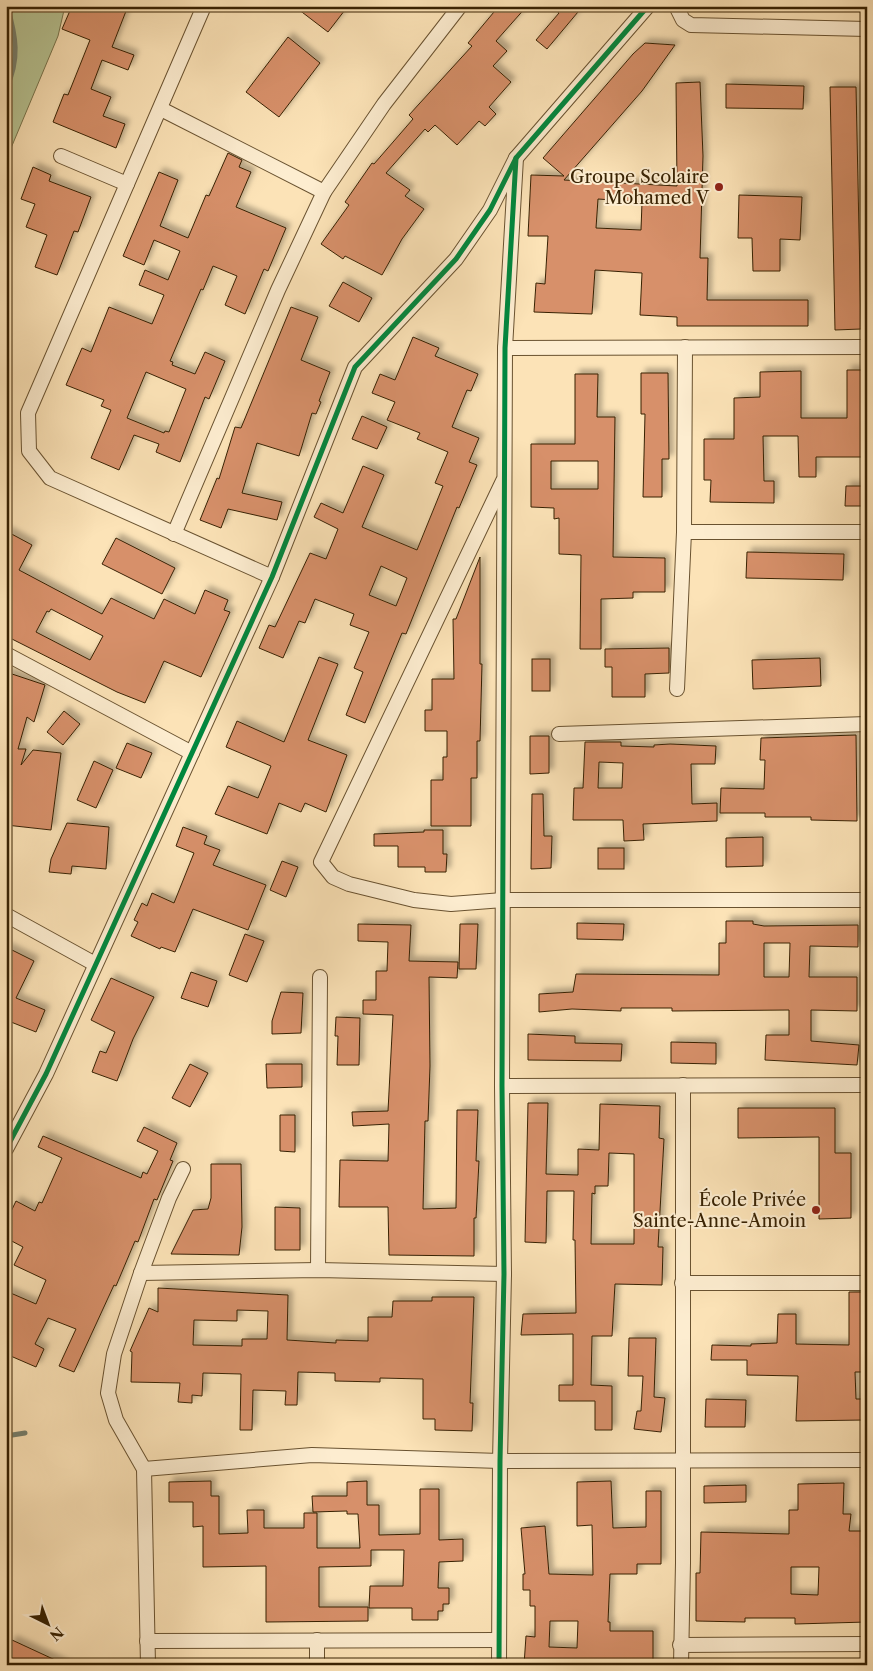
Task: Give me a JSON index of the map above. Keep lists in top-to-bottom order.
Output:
{
  "places": ["Groupe Scolaire Mohamed V", "École Privée Sainte-Anne-Amoin"],
  "north": "bottom right"
}
